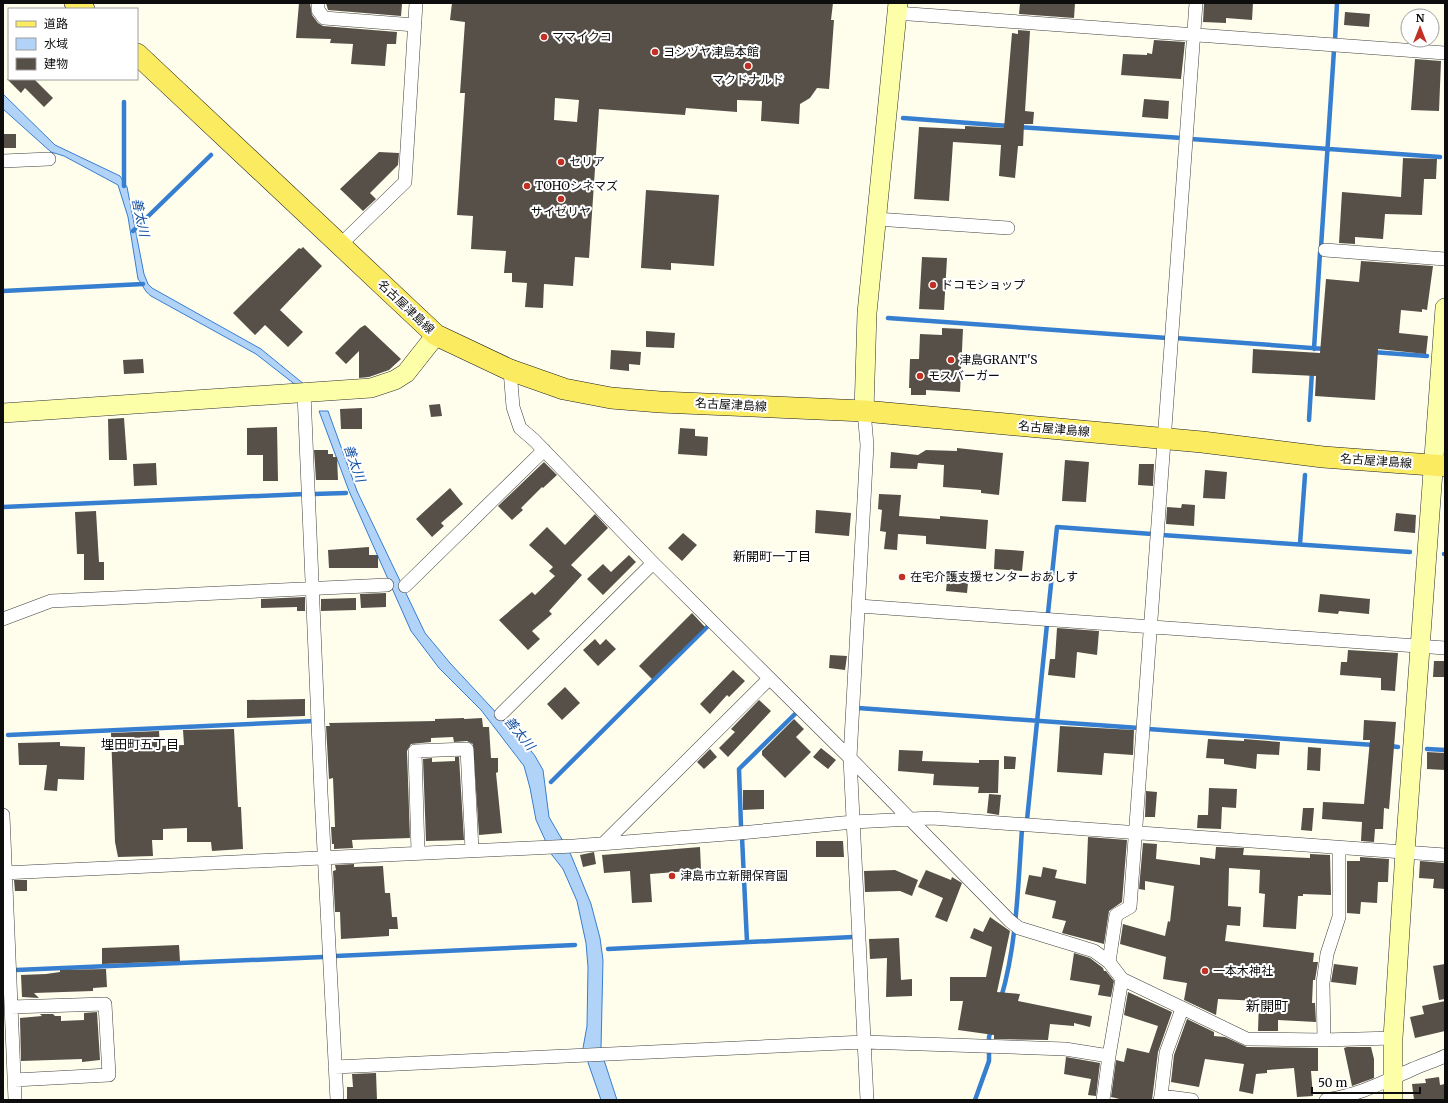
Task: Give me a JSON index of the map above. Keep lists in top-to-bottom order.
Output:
{
  "streets": {
    "main road": ["名古屋津島線"]
  },
  "districts": ["新開町一丁目", "埋田町五丁目", "新開町"],
  "water": ["善太川"],
  "places": [
    "ママイクコ",
    "ヨシヅヤ津島本館",
    "マクドナルド",
    "セリア",
    "TOHOシネマズ",
    "サイゼリヤ",
    "ドコモショップ",
    "津島GRANT'S",
    "モスバーガー",
    "在宅介護支援センターおあしす",
    "津島市立新開保育園",
    "一本木神社"
  ],
  "legend": ["道路", "水域", "建物"],
  "scale_bar": "50 m",
  "north": "top"
}
